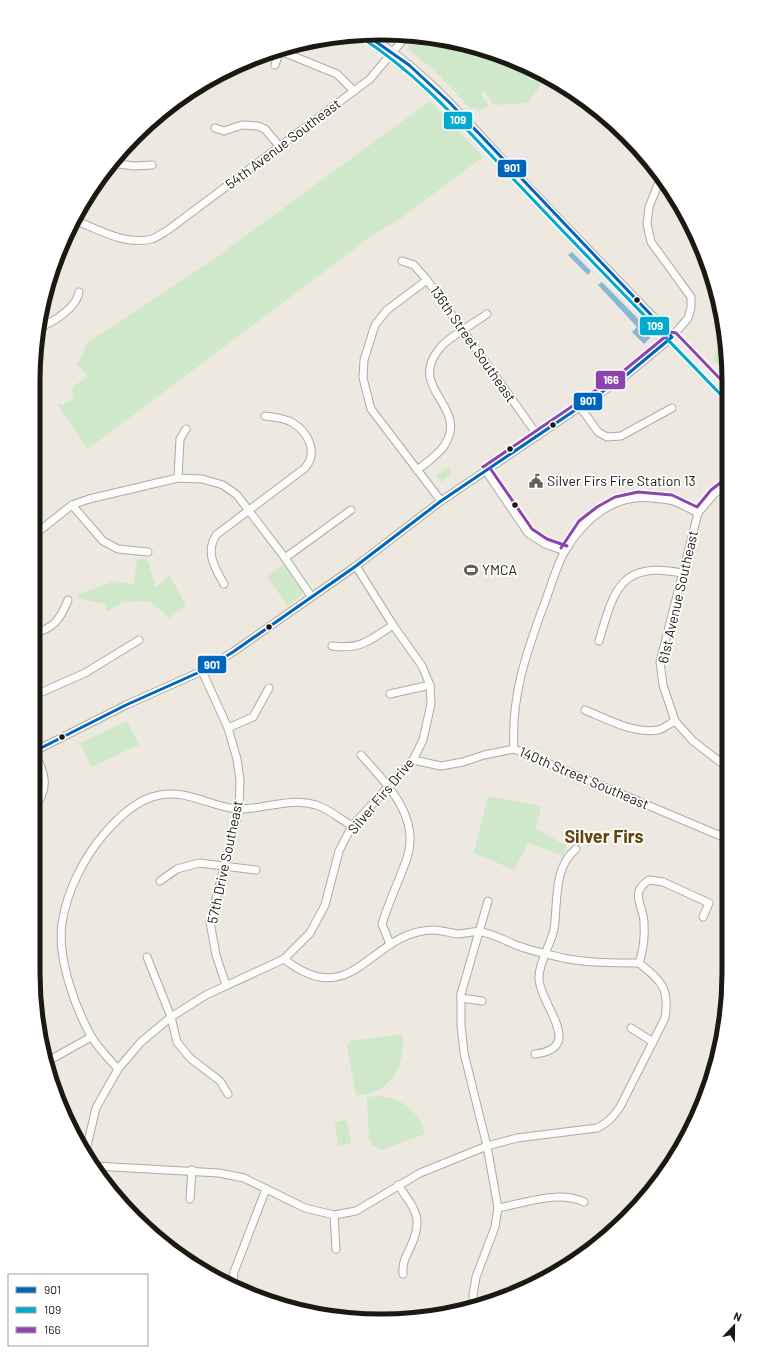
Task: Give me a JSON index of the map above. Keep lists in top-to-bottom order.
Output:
{
  "streets": {
    "street": [
      "54th Avenue Southeast",
      "136th Street Southeast",
      "61st Avenue Southeast",
      "140th Street Southeast",
      "Silver Firs Drive",
      "57th Drive Southeast"
    ]
  },
  "crossings": [
    ["140th Street Southeast", "Silver Firs Drive"],
    ["Silver Firs Drive", "57th Drive Southeast"]
  ],
  "districts": ["Silver Firs"],
  "places": {
    "public building": ["Silver Firs Fire Station 13"],
    "sports": ["YMCA"]
  },
  "lines": ["transit line 901", "transit line 109", "transit line 166"],
  "legend": ["901", "109", "166"],
  "north": "top"
}
